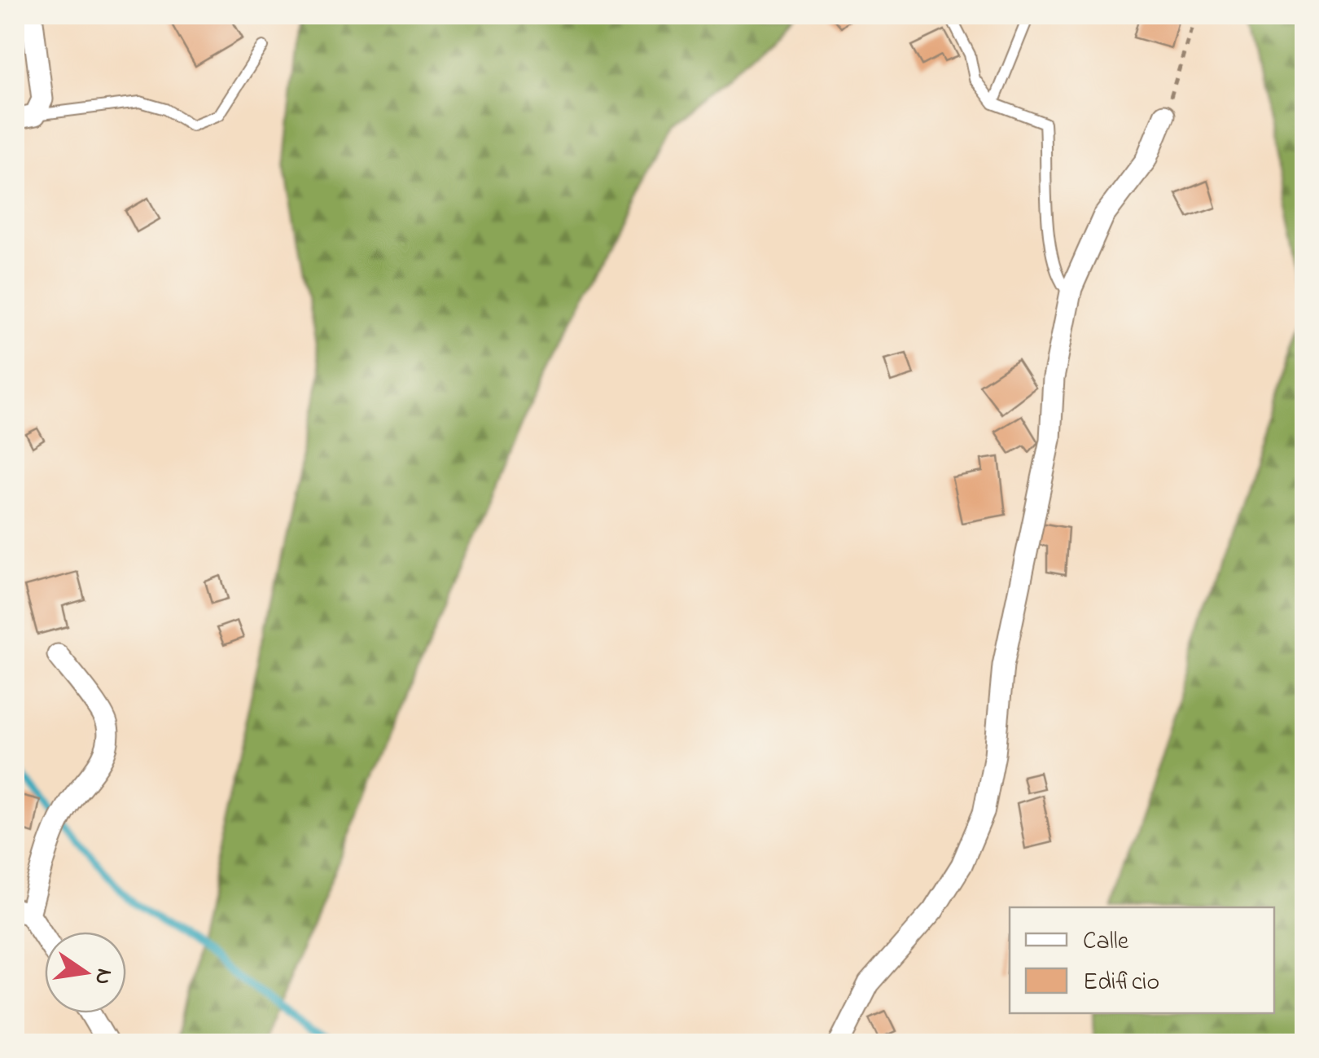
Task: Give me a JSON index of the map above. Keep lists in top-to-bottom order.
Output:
{
  "legend": ["Calle", "Edificio"],
  "north": "right"
}
